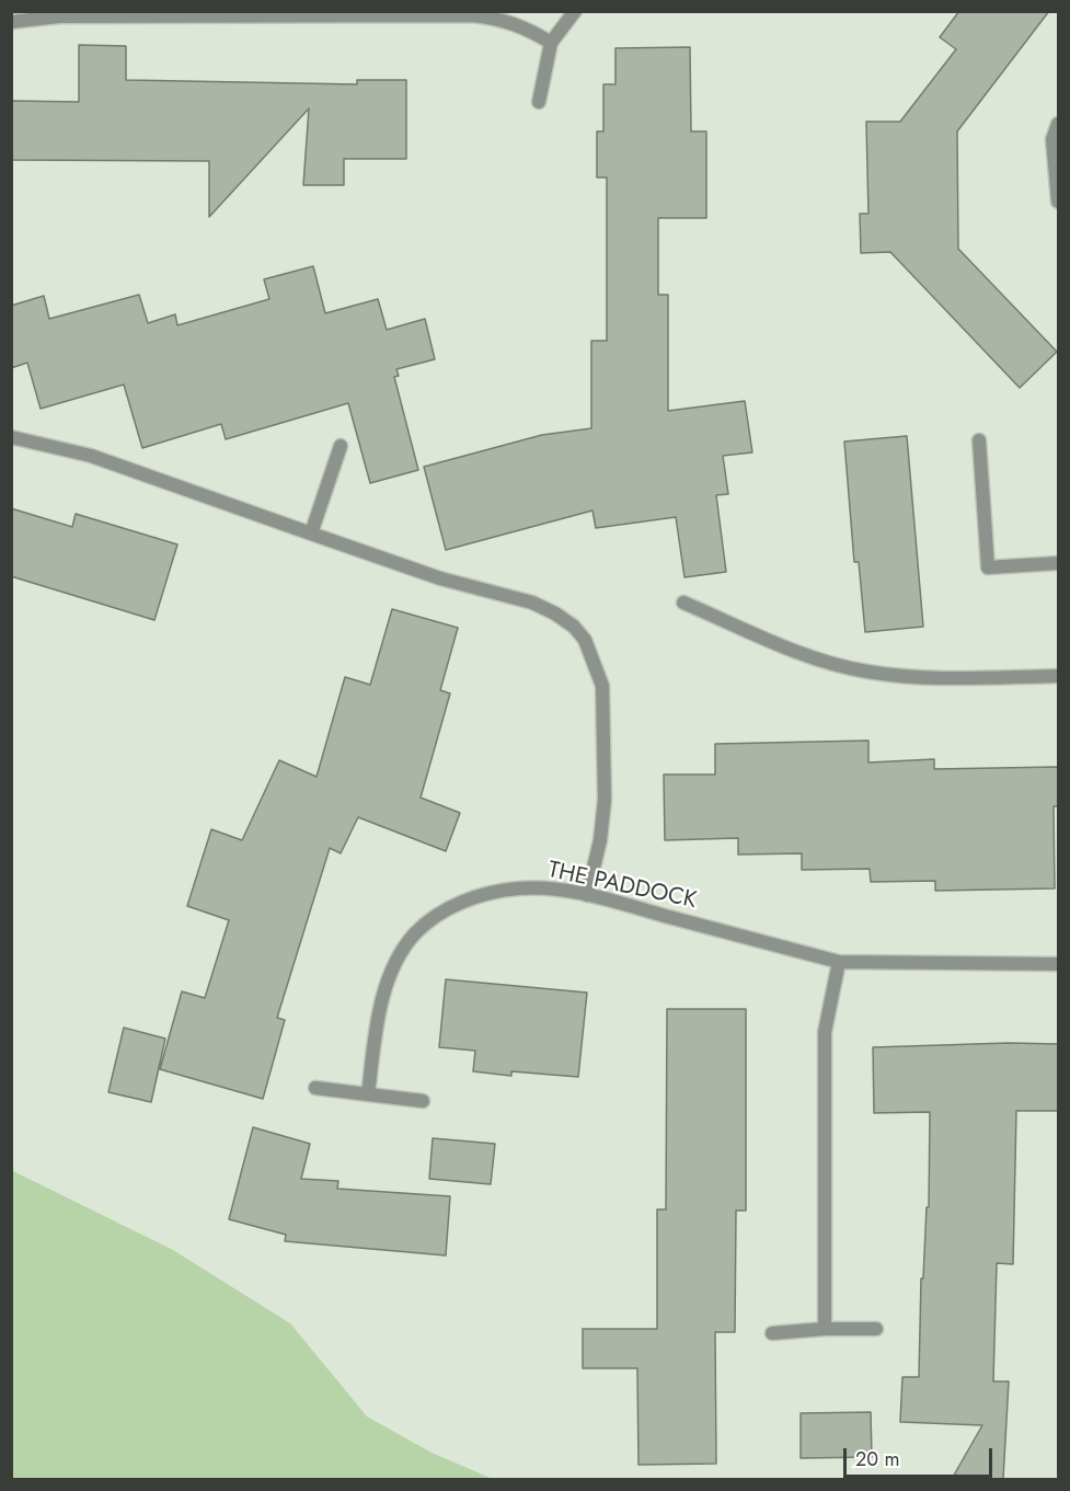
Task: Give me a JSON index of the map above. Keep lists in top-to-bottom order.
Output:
{
  "streets": {
    "street": ["THE PADDOCK"]
  },
  "scale_bar": "20 m"
}
